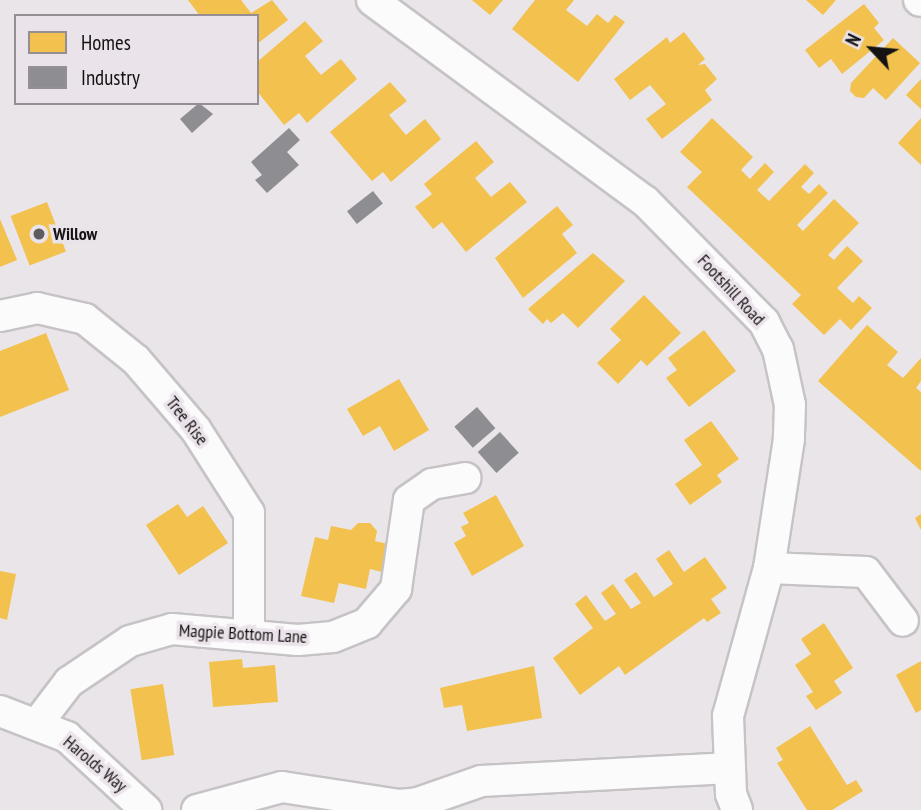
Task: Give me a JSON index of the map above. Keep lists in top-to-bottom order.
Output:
{
  "streets": {
    "street": [
      "Footshill Road",
      "Tree Rise",
      "Magpie Bottom Lane",
      "Harolds Way"
    ]
  },
  "crossings": [
    ["Tree Rise", "Magpie Bottom Lane"],
    ["Magpie Bottom Lane", "Harolds Way"]
  ],
  "places": ["Willow"],
  "legend": ["Homes", "Industry"],
  "north": "top left"
}
